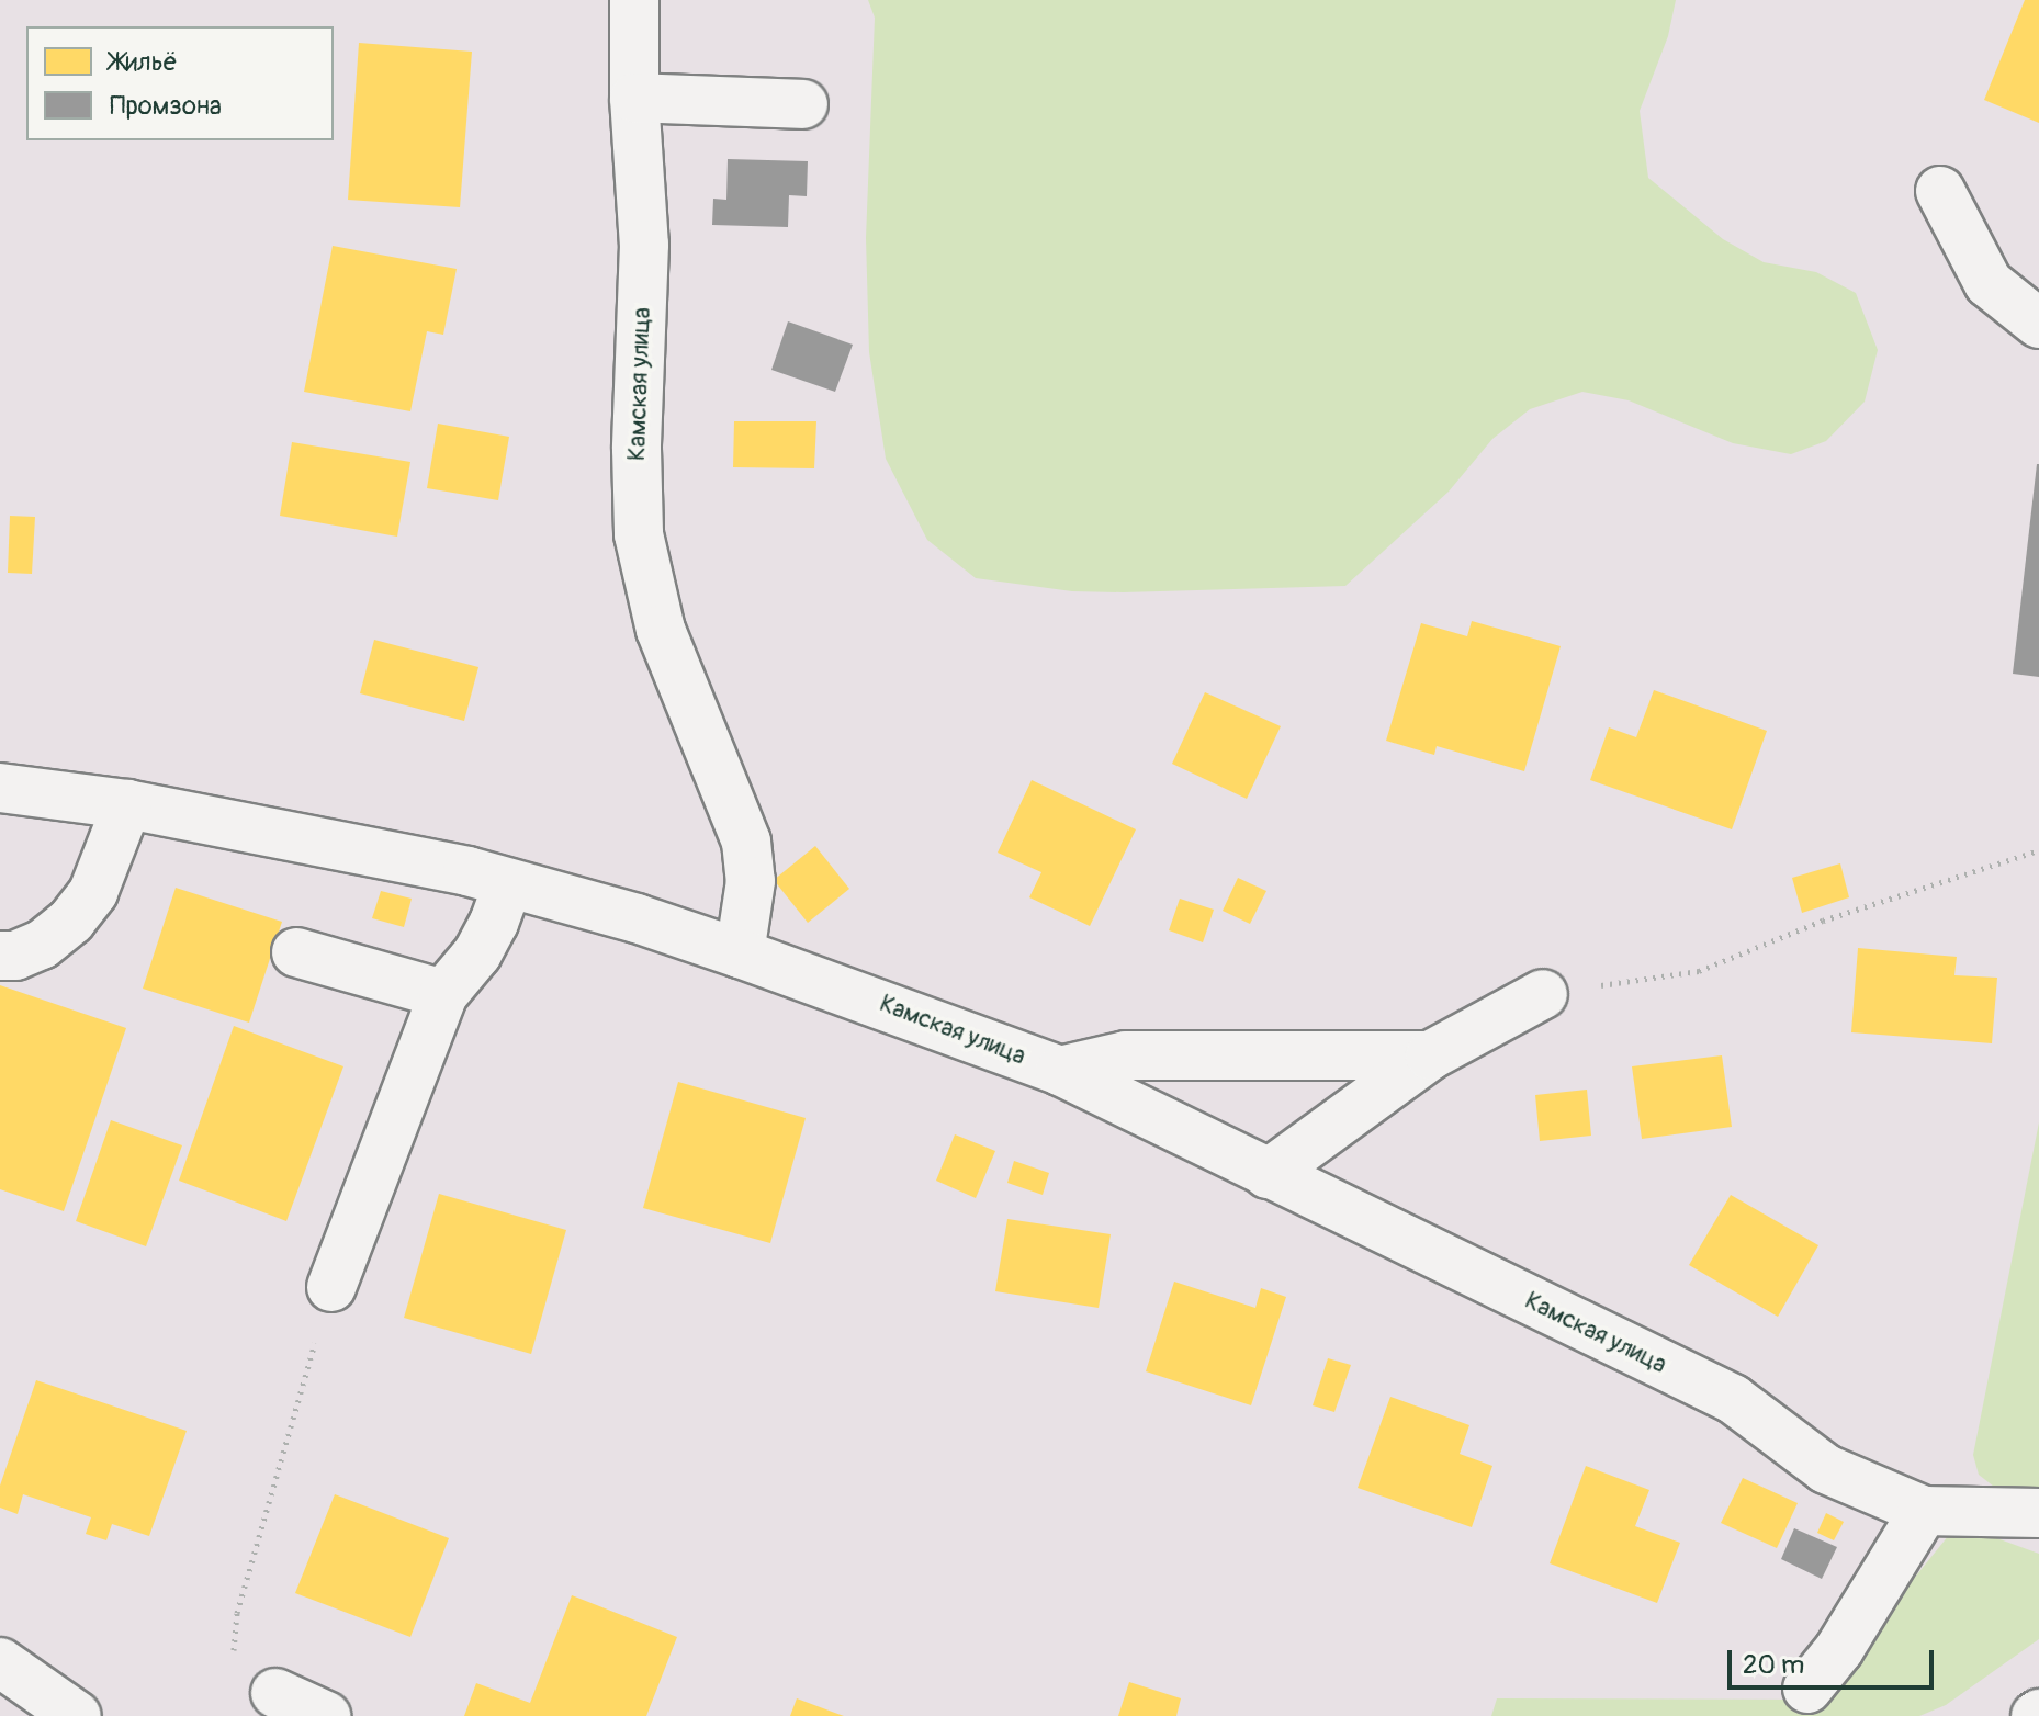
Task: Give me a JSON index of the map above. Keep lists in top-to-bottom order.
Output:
{
  "streets": {
    "lane": ["Камская улица"]
  },
  "legend": ["Жильё", "Промзона"],
  "scale_bar": "20 m"
}
